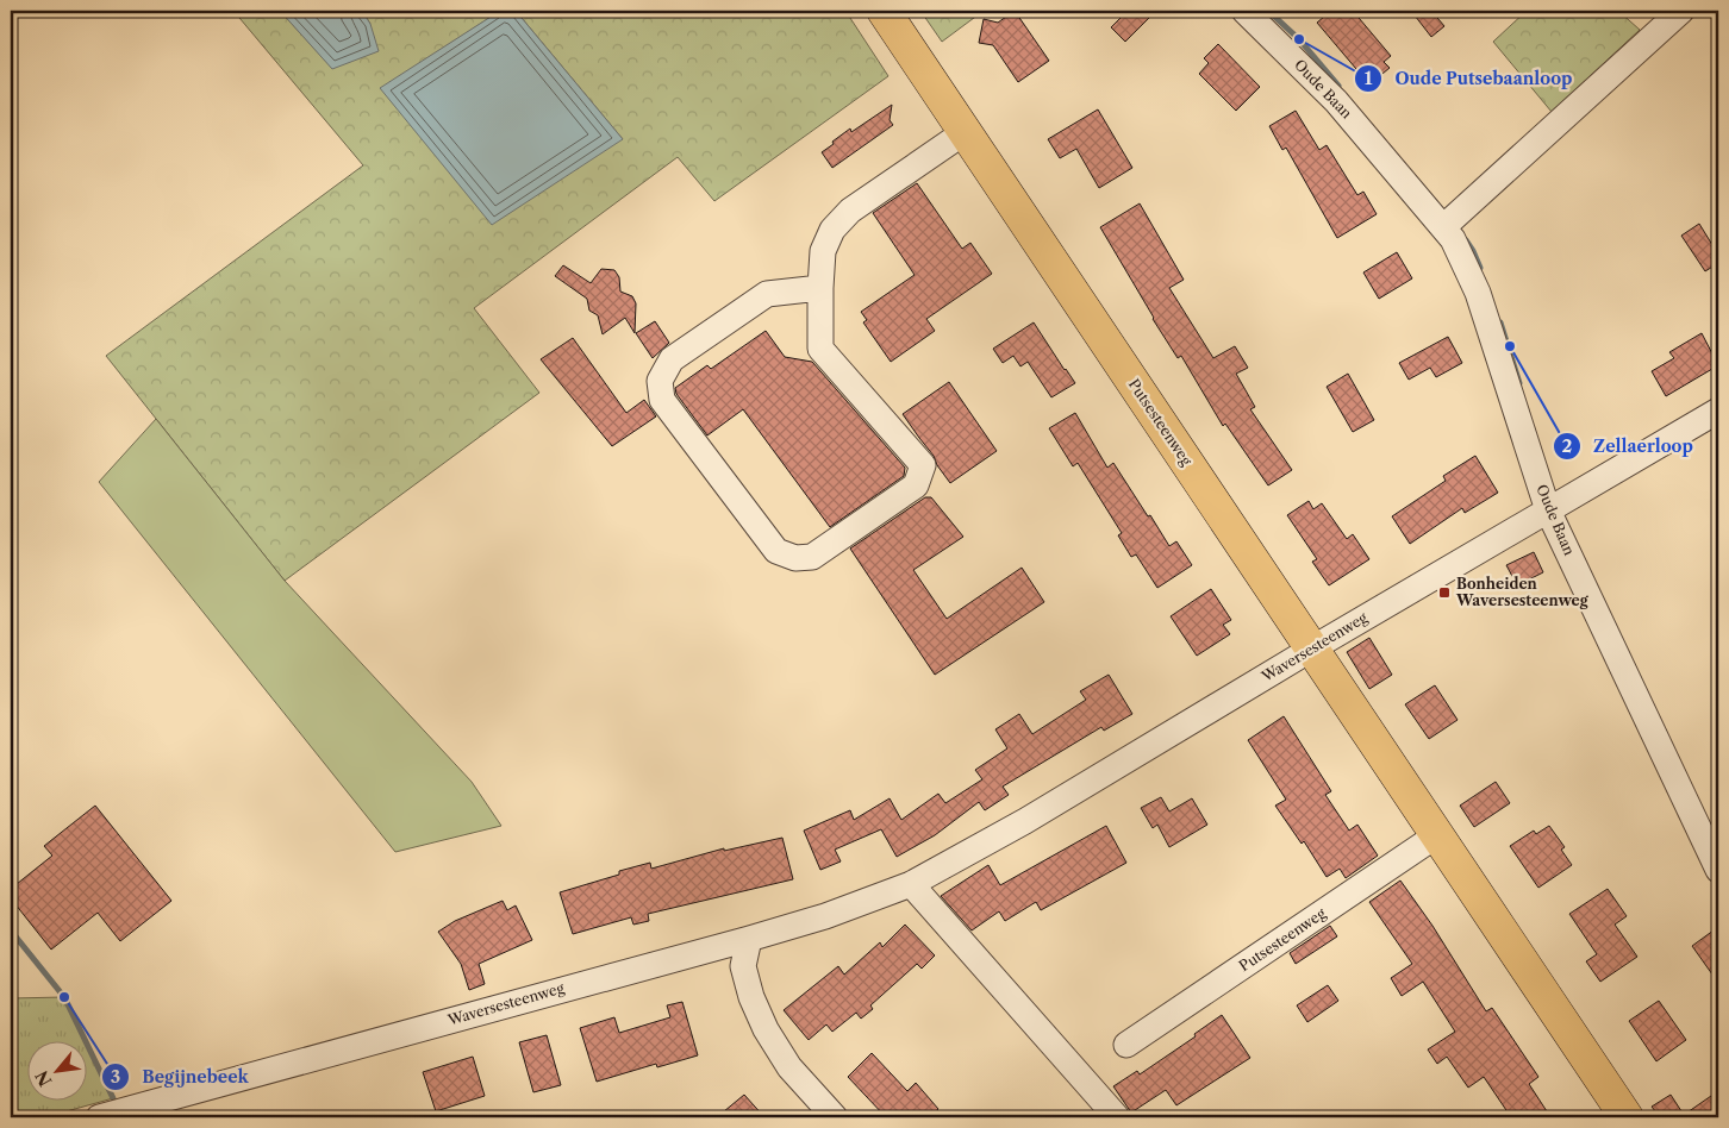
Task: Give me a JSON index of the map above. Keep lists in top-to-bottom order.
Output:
{
  "streets": {
    "main road": ["Putsesteenweg"],
    "street": ["Oude Baan", "Waversesteenweg"]
  },
  "crossings": [
    ["Oude Baan", "Waversesteenweg"],
    ["Putsesteenweg", "Waversesteenweg"]
  ],
  "places": {
    "other": ["Oude Putsebaanloop", "Zellaerloop", "Begijnebeek"],
    "transit": ["Bonheiden Waversesteenweg"]
  },
  "north": "bottom left"
}
